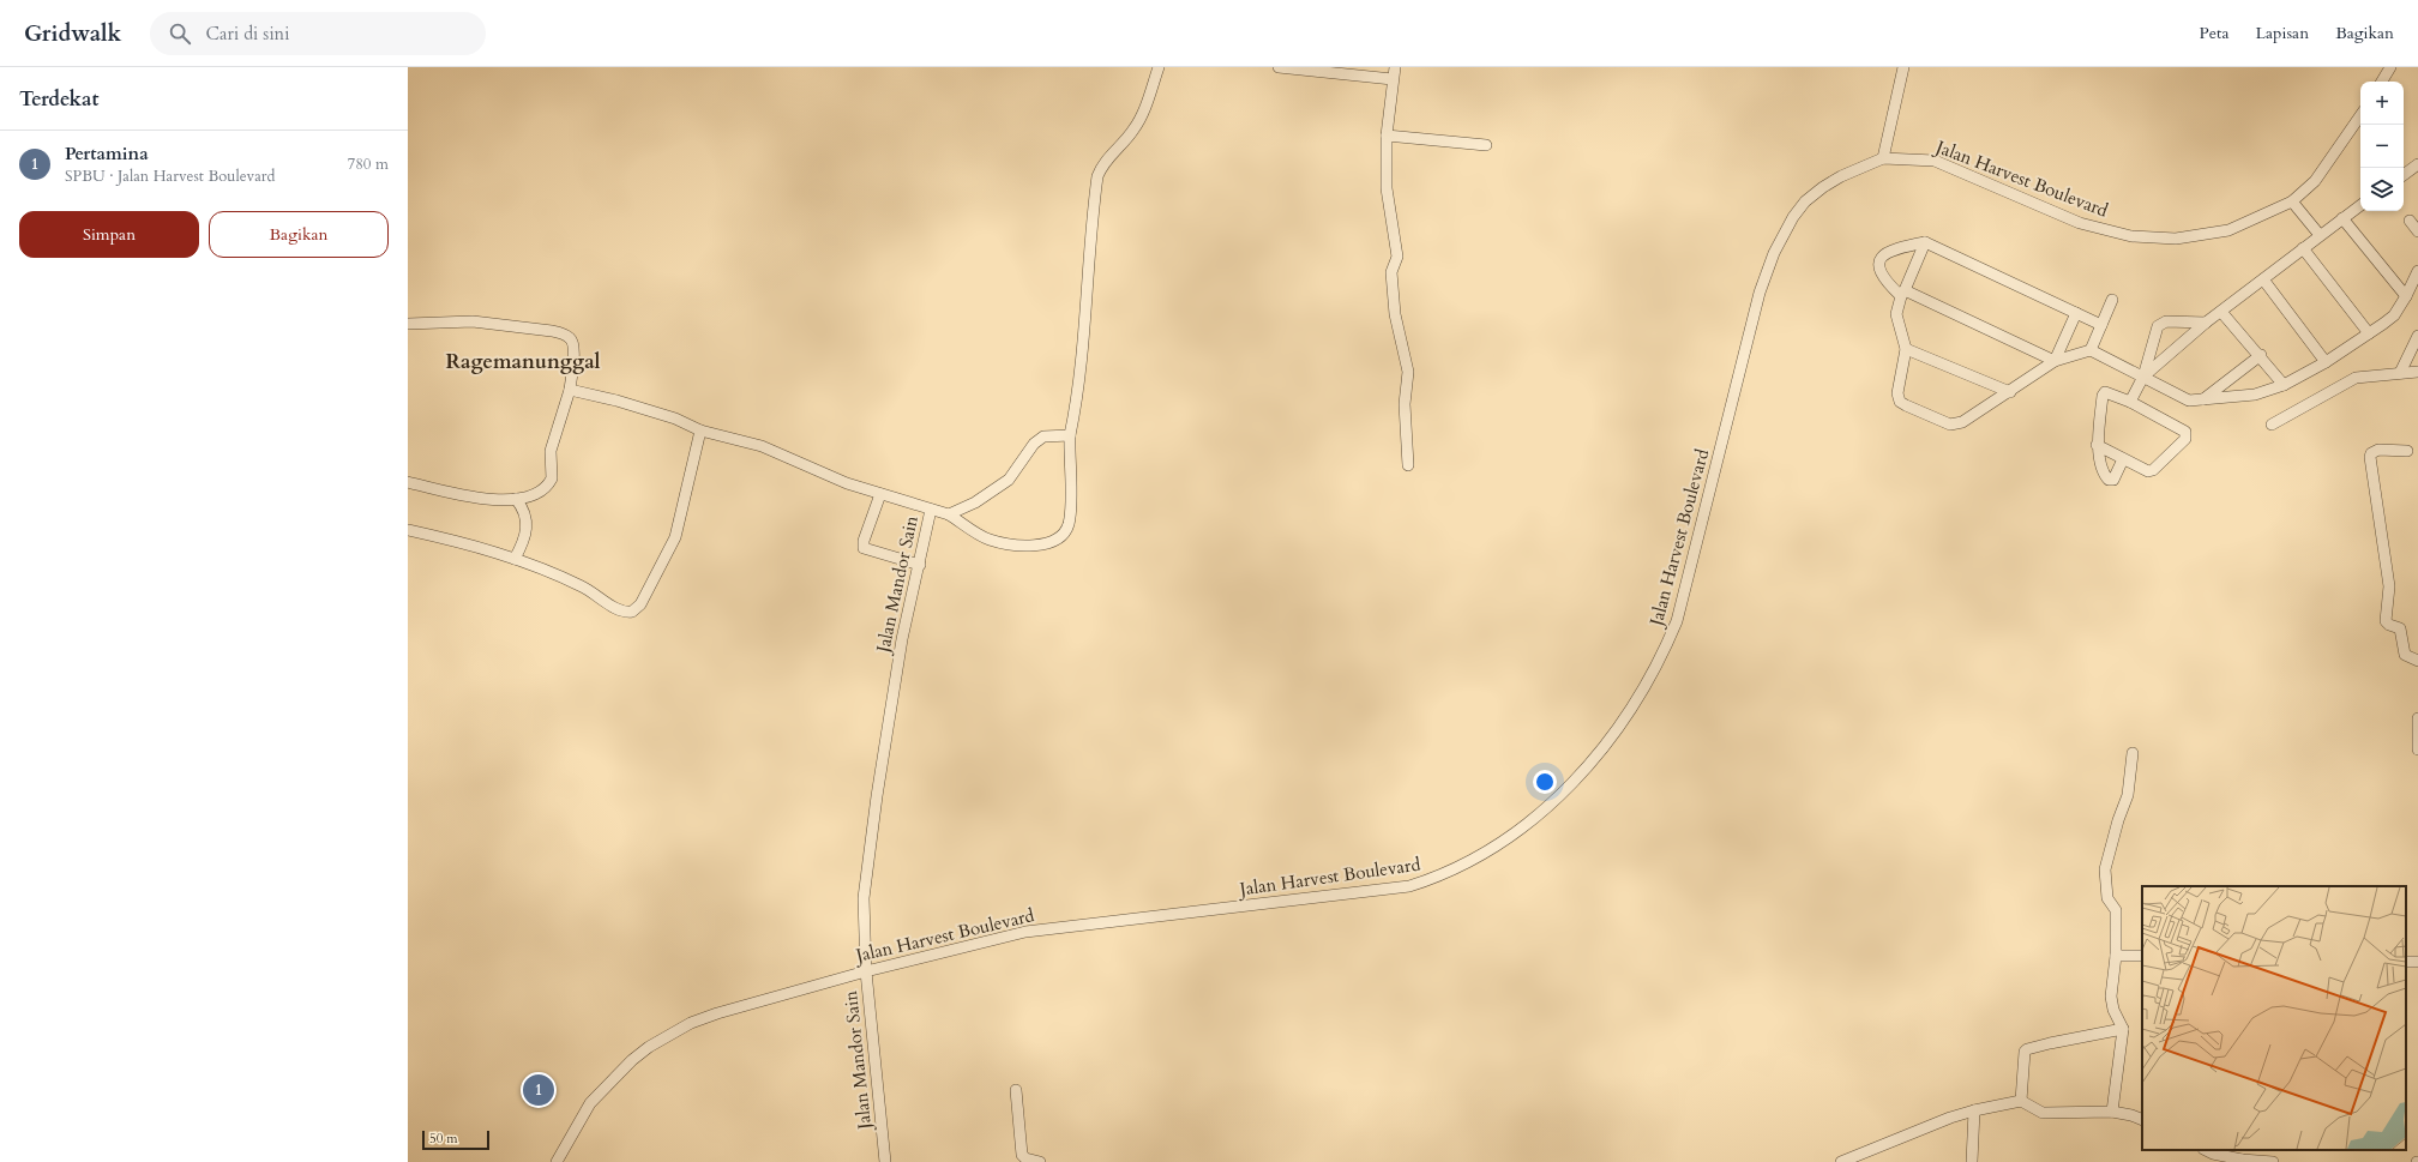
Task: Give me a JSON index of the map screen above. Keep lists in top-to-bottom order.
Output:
{
  "streets": {
    "street": ["Jalan Harvest Boulevard", "Jalan Mandor Sain"]
  },
  "crossings": [
    ["Jalan Harvest Boulevard", "Jalan Mandor Sain"]
  ],
  "districts": ["Ragemanunggal"],
  "scale_bar": "50 m",
  "page": {
    "header": "Gridwalk",
    "search": "Cari di sini",
    "nav": ["Peta", "Lapisan", "Bagikan"],
    "heading": "Terdekat",
    "map_buttons": ["+", "−"],
    "list": [
      {
        "mark": "1",
        "name": "Pertamina",
        "note": "SPBU · Jalan Harvest Boulevard",
        "value": "780 m"
      }
    ],
    "buttons": ["Simpan", "Bagikan"],
    "pins": "1",
    "scale": "50 m"
  }
}
